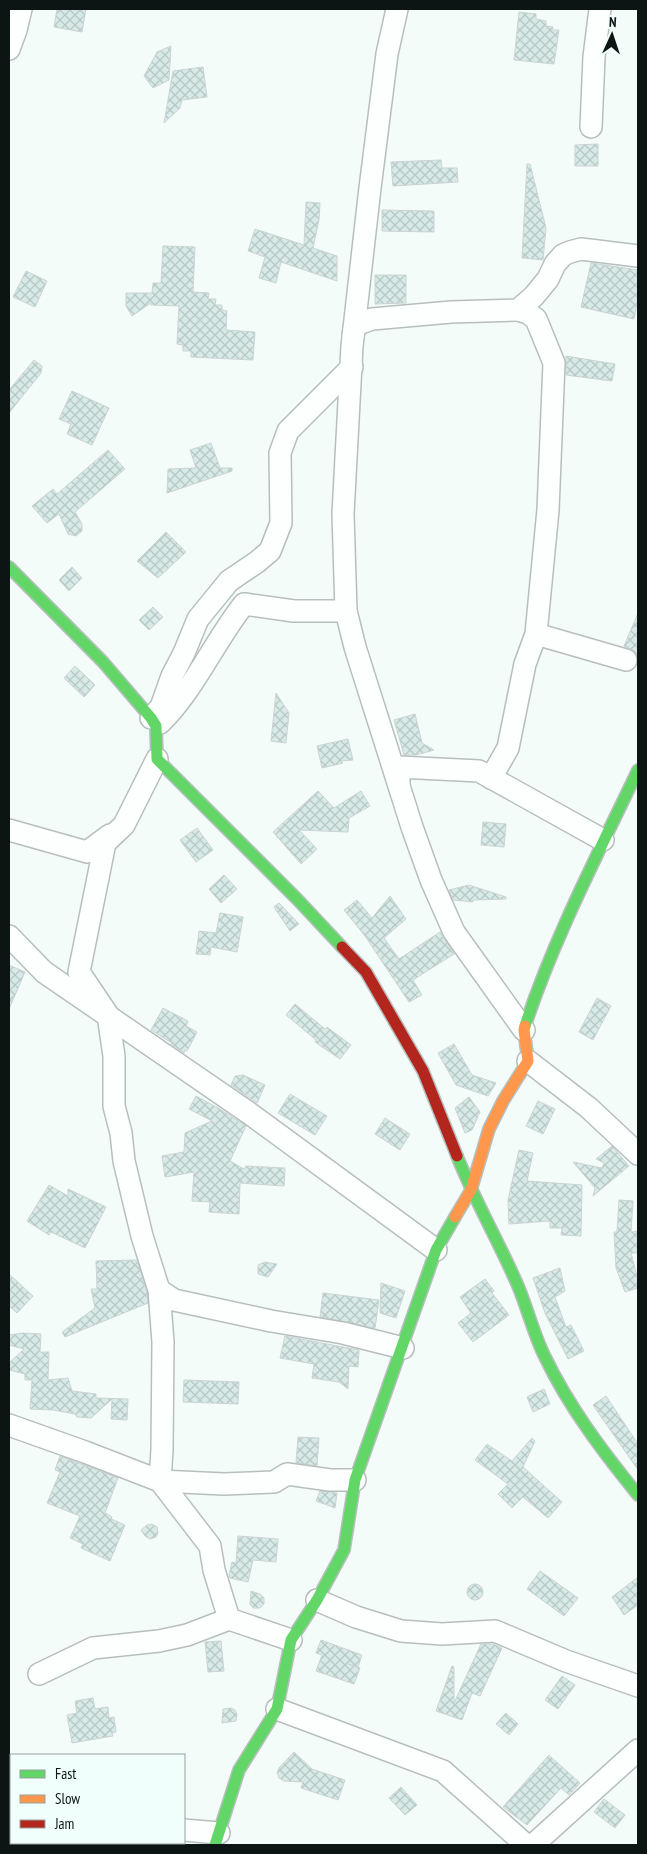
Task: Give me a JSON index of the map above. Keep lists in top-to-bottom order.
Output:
{
  "legend": ["Fast", "Slow", "Jam"],
  "north": "top"
}
